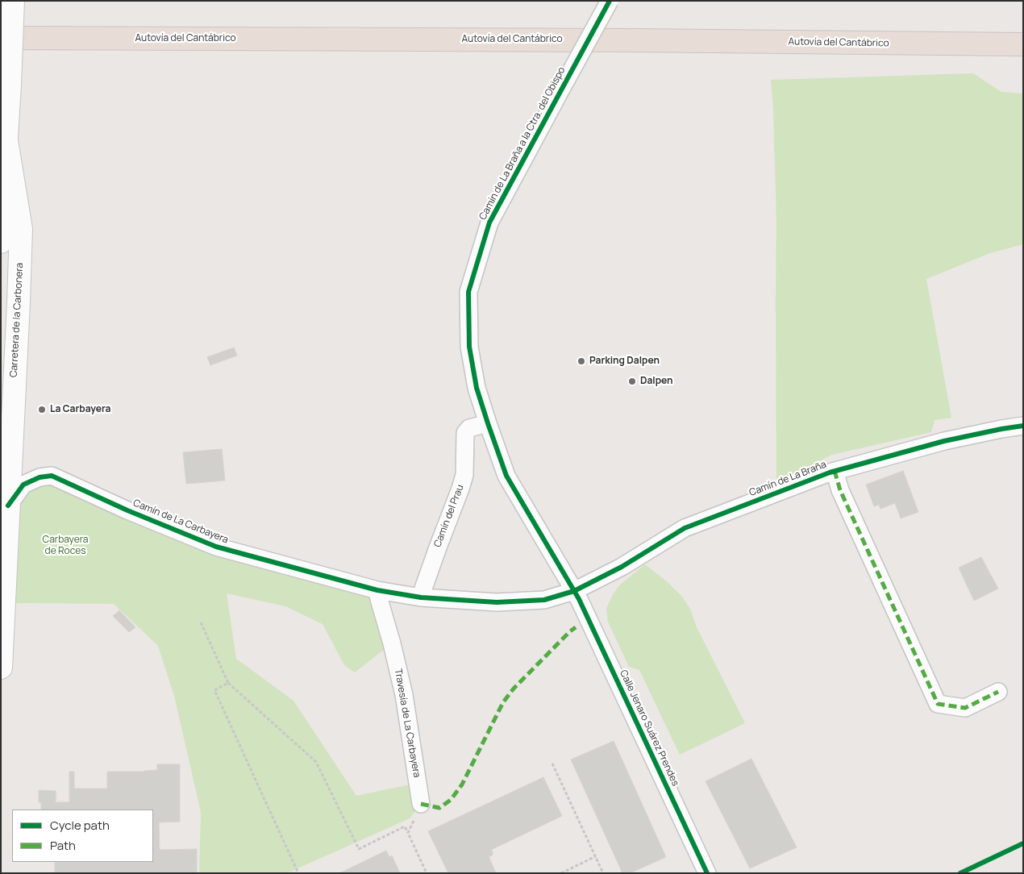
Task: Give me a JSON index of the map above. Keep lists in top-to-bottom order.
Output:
{
  "streets": {
    "highway": ["Autovía del Cantábrico"],
    "street": [
      "Camín de La Braña a la Ctra. del Obispo",
      "Carretera de la Carbonera",
      "Camín de La Braña",
      "Camín del Prau",
      "Camín de La Carbayera",
      "Travesía de La Carbayera",
      "Calle Jenaro Suárez Prendes"
    ]
  },
  "crossings": [
    ["Camín de La Braña a la Ctra. del Obispo", "Camín de La Braña"],
    ["Camín de La Braña a la Ctra. del Obispo", "Camín del Prau"],
    ["Camín de La Braña a la Ctra. del Obispo", "Calle Jenaro Suárez Prendes"],
    ["Carretera de la Carbonera", "Camín de La Carbayera"],
    ["Camín de La Braña", "Camín del Prau"],
    ["Camín de La Braña", "Camín de La Carbayera"],
    ["Camín de La Braña", "Calle Jenaro Suárez Prendes"],
    ["Camín del Prau", "Camín de La Carbayera"],
    ["Camín de La Carbayera", "Travesía de La Carbayera"]
  ],
  "parks": ["Carbayera de Roces"],
  "places": ["Parking Dalpen", "Dalpen", "La Carbayera"],
  "legend": ["Cycle path", "Path"]
}
